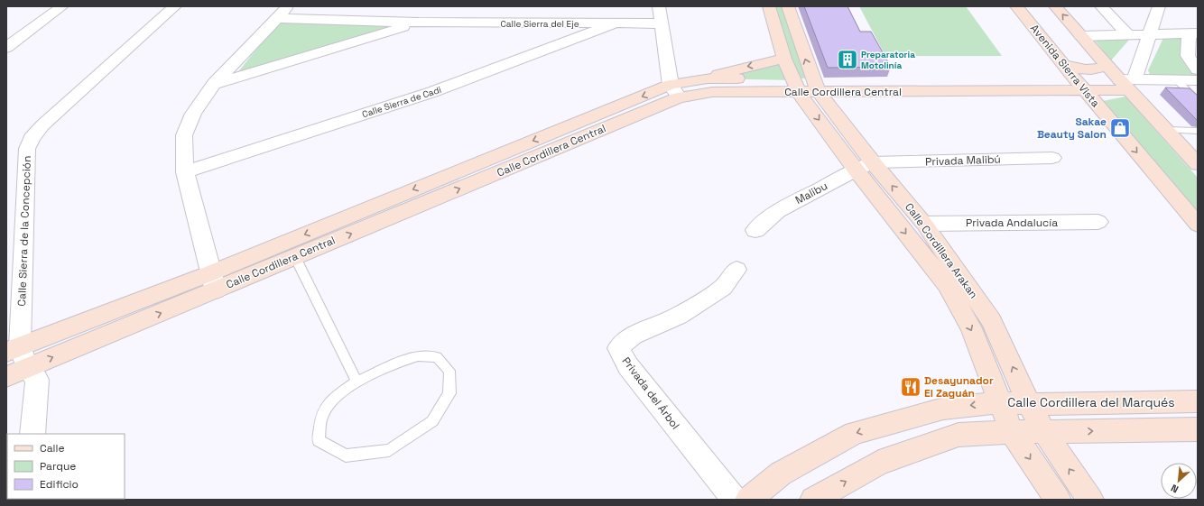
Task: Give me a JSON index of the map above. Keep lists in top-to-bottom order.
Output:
{
  "streets": {
    "street": [
      "Calle Sierra del Eje",
      "Avenida Sierra Vista",
      "Calle Cordillera Central",
      "Calle Sierra de Cadi",
      "Privada Malibú",
      "Malibu",
      "Privada Andalucía",
      "Calle Sierra de la Concepción",
      "Calle Cordillera Arakan",
      "Privada del Árbol",
      "Calle Cordillera del Marqués"
    ]
  },
  "crossings": [
    ["Calle Sierra del Eje", "Calle Sierra de Cadi"],
    ["Avenida Sierra Vista", "Calle Cordillera Central"],
    ["Calle Cordillera Central", "Calle Sierra de la Concepción"],
    ["Calle Cordillera Central", "Calle Cordillera Arakan"],
    ["Privada Malibú", "Malibu"],
    ["Privada Malibú", "Calle Cordillera Arakan"],
    ["Malibu", "Calle Cordillera Arakan"],
    ["Privada Andalucía", "Calle Cordillera Arakan"],
    ["Calle Cordillera Arakan", "Calle Cordillera del Marqués"]
  ],
  "places": {
    "building": ["Preparatoria Motolinía"],
    "shop": ["Sakae Beauty Salon"],
    "restaurant": ["Desayunador El Zaguán"]
  },
  "legend": ["Calle", "Parque", "Edificio"],
  "north": "bottom left"
}
